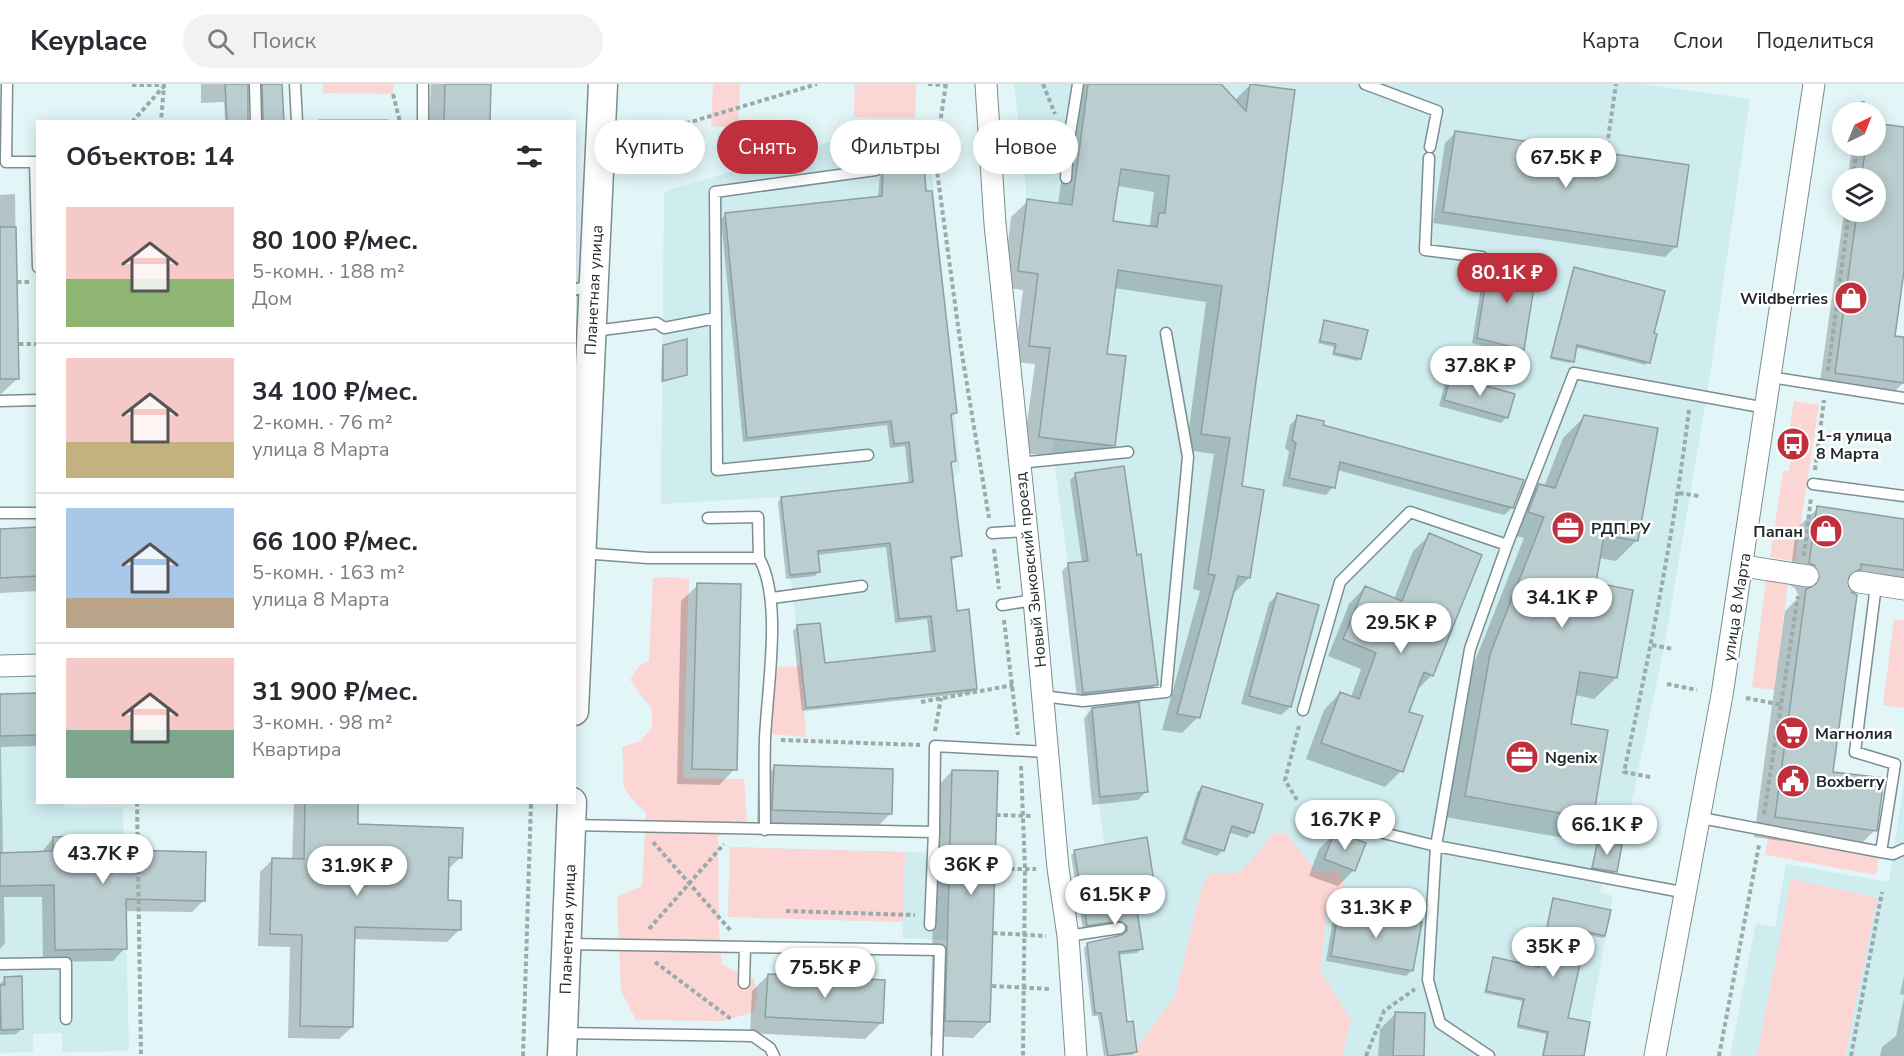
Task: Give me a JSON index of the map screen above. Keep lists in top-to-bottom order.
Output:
{
  "streets": {
    "street": ["Планетная улица", "Новый Зыковский проезд", "улица 8 Марта"]
  },
  "places": {
    "shop": ["Wildberries", "Папан"],
    "bus stop": ["1-я улица 8 Марта"],
    "office": ["РДП.РУ", "Ngenix"],
    "supermarket": ["Магнолия"],
    "public building": ["Boxberry"]
  },
  "north": "top right",
  "page": {
    "header": "Keyplace",
    "search": "Поиск",
    "nav": ["Карта", "Слои", "Поделиться"],
    "chip": [
      "Купить",
      "Снять",
      "Фильтры",
      "Новое"
    ],
    "heading": "Объектов: 14",
    "price": [
      "67.5K ₽",
      "80.1K ₽",
      "37.8K ₽",
      "34.1K ₽",
      "29.5K ₽",
      "16.7K ₽",
      "66.1K ₽",
      "43.7K ₽",
      "36K ₽",
      "31.9K ₽",
      "61.5K ₽",
      "31.3K ₽",
      "35K ₽",
      "75.5K ₽"
    ],
    "list": [
      {
        "name": "80 100 ₽/мес.",
        "note": "5-комн. · 188 m² · Дом"
      },
      {
        "name": "34 100 ₽/мес.",
        "note": "2-комн. · 76 m² · улица 8 Марта"
      },
      {
        "name": "66 100 ₽/мес.",
        "note": "5-комн. · 163 m² · улица 8 Марта"
      },
      {
        "name": "31 900 ₽/мес.",
        "note": "3-комн. · 98 m² · Квартира"
      }
    ]
  }
}
